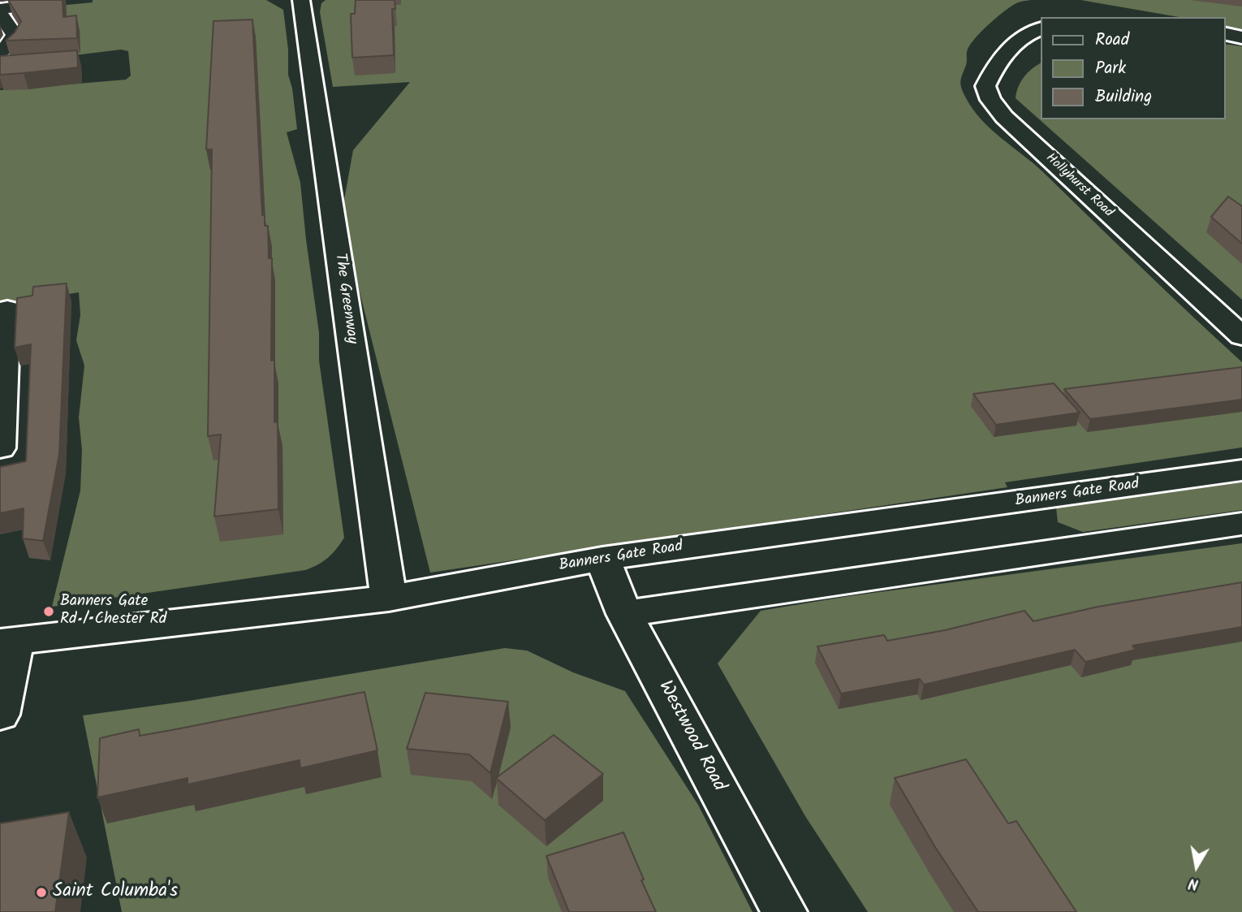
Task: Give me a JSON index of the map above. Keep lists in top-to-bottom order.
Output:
{
  "streets": {
    "street": [
      "Hollyhurst Road",
      "The Greenway",
      "Banners Gate Road",
      "Westwood Road"
    ]
  },
  "crossings": [
    ["The Greenway", "Banners Gate Road"],
    ["Banners Gate Road", "Westwood Road"]
  ],
  "places": ["Banners Gate Rd / Chester Rd", "Saint Columba's"],
  "legend": ["Road", "Park", "Building"],
  "north": "bottom"
}
